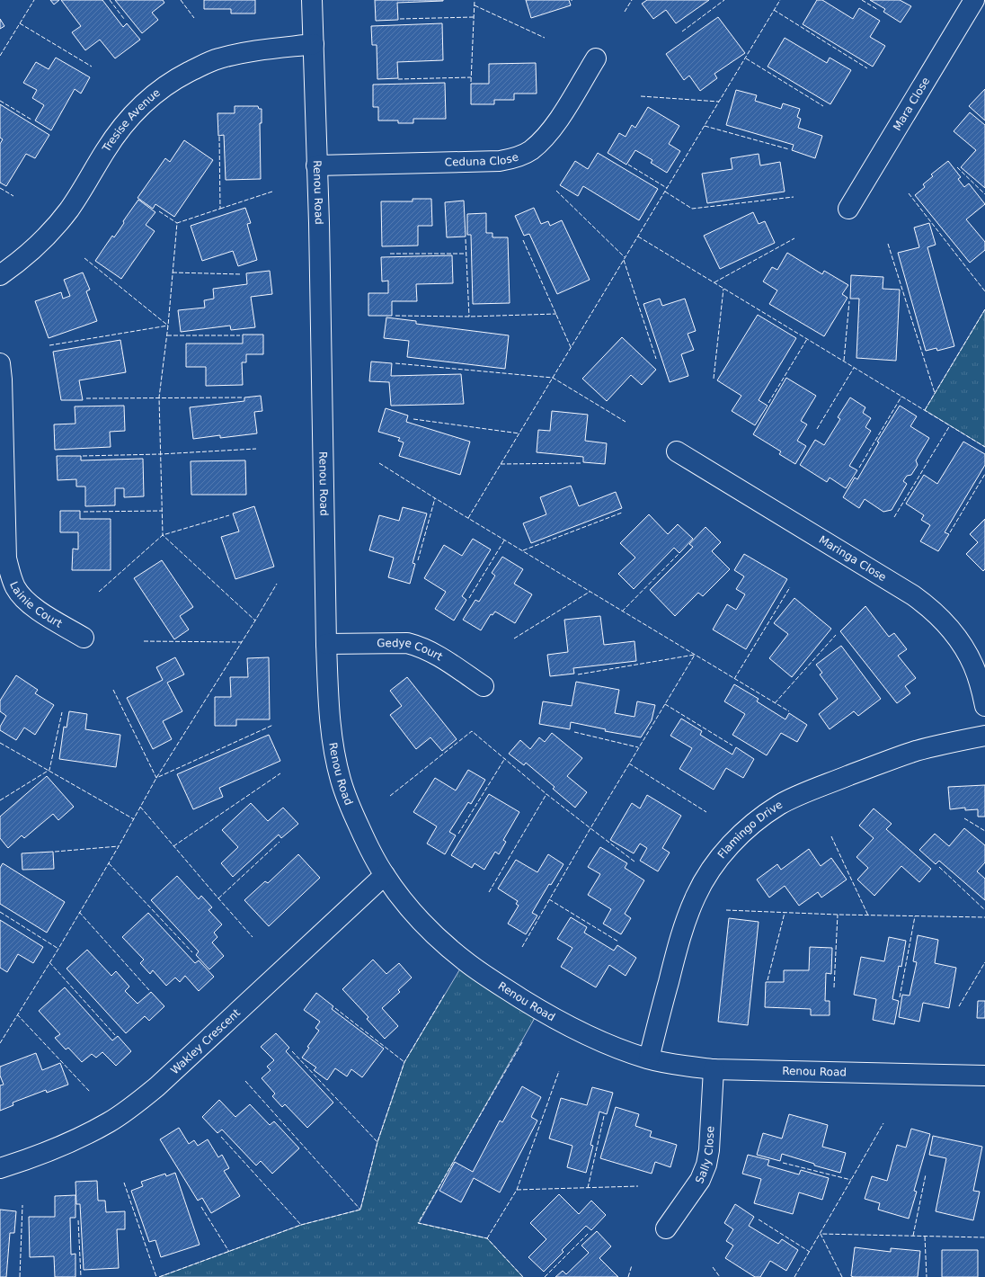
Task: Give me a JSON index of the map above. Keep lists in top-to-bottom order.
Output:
{
  "streets": {
    "street": [
      "Mara Close",
      "Tresise Avenue",
      "Ceduna Close",
      "Renou Road",
      "Maringa Close",
      "Lainie Court",
      "Gedye Court",
      "Flamingo Drive",
      "Wakley Crescent",
      "Sally Close"
    ]
  },
  "crossings": [
    ["Tresise Avenue", "Renou Road"],
    ["Ceduna Close", "Renou Road"],
    ["Renou Road", "Gedye Court"],
    ["Renou Road", "Flamingo Drive"],
    ["Renou Road", "Wakley Crescent"],
    ["Renou Road", "Sally Close"]
  ]
}
